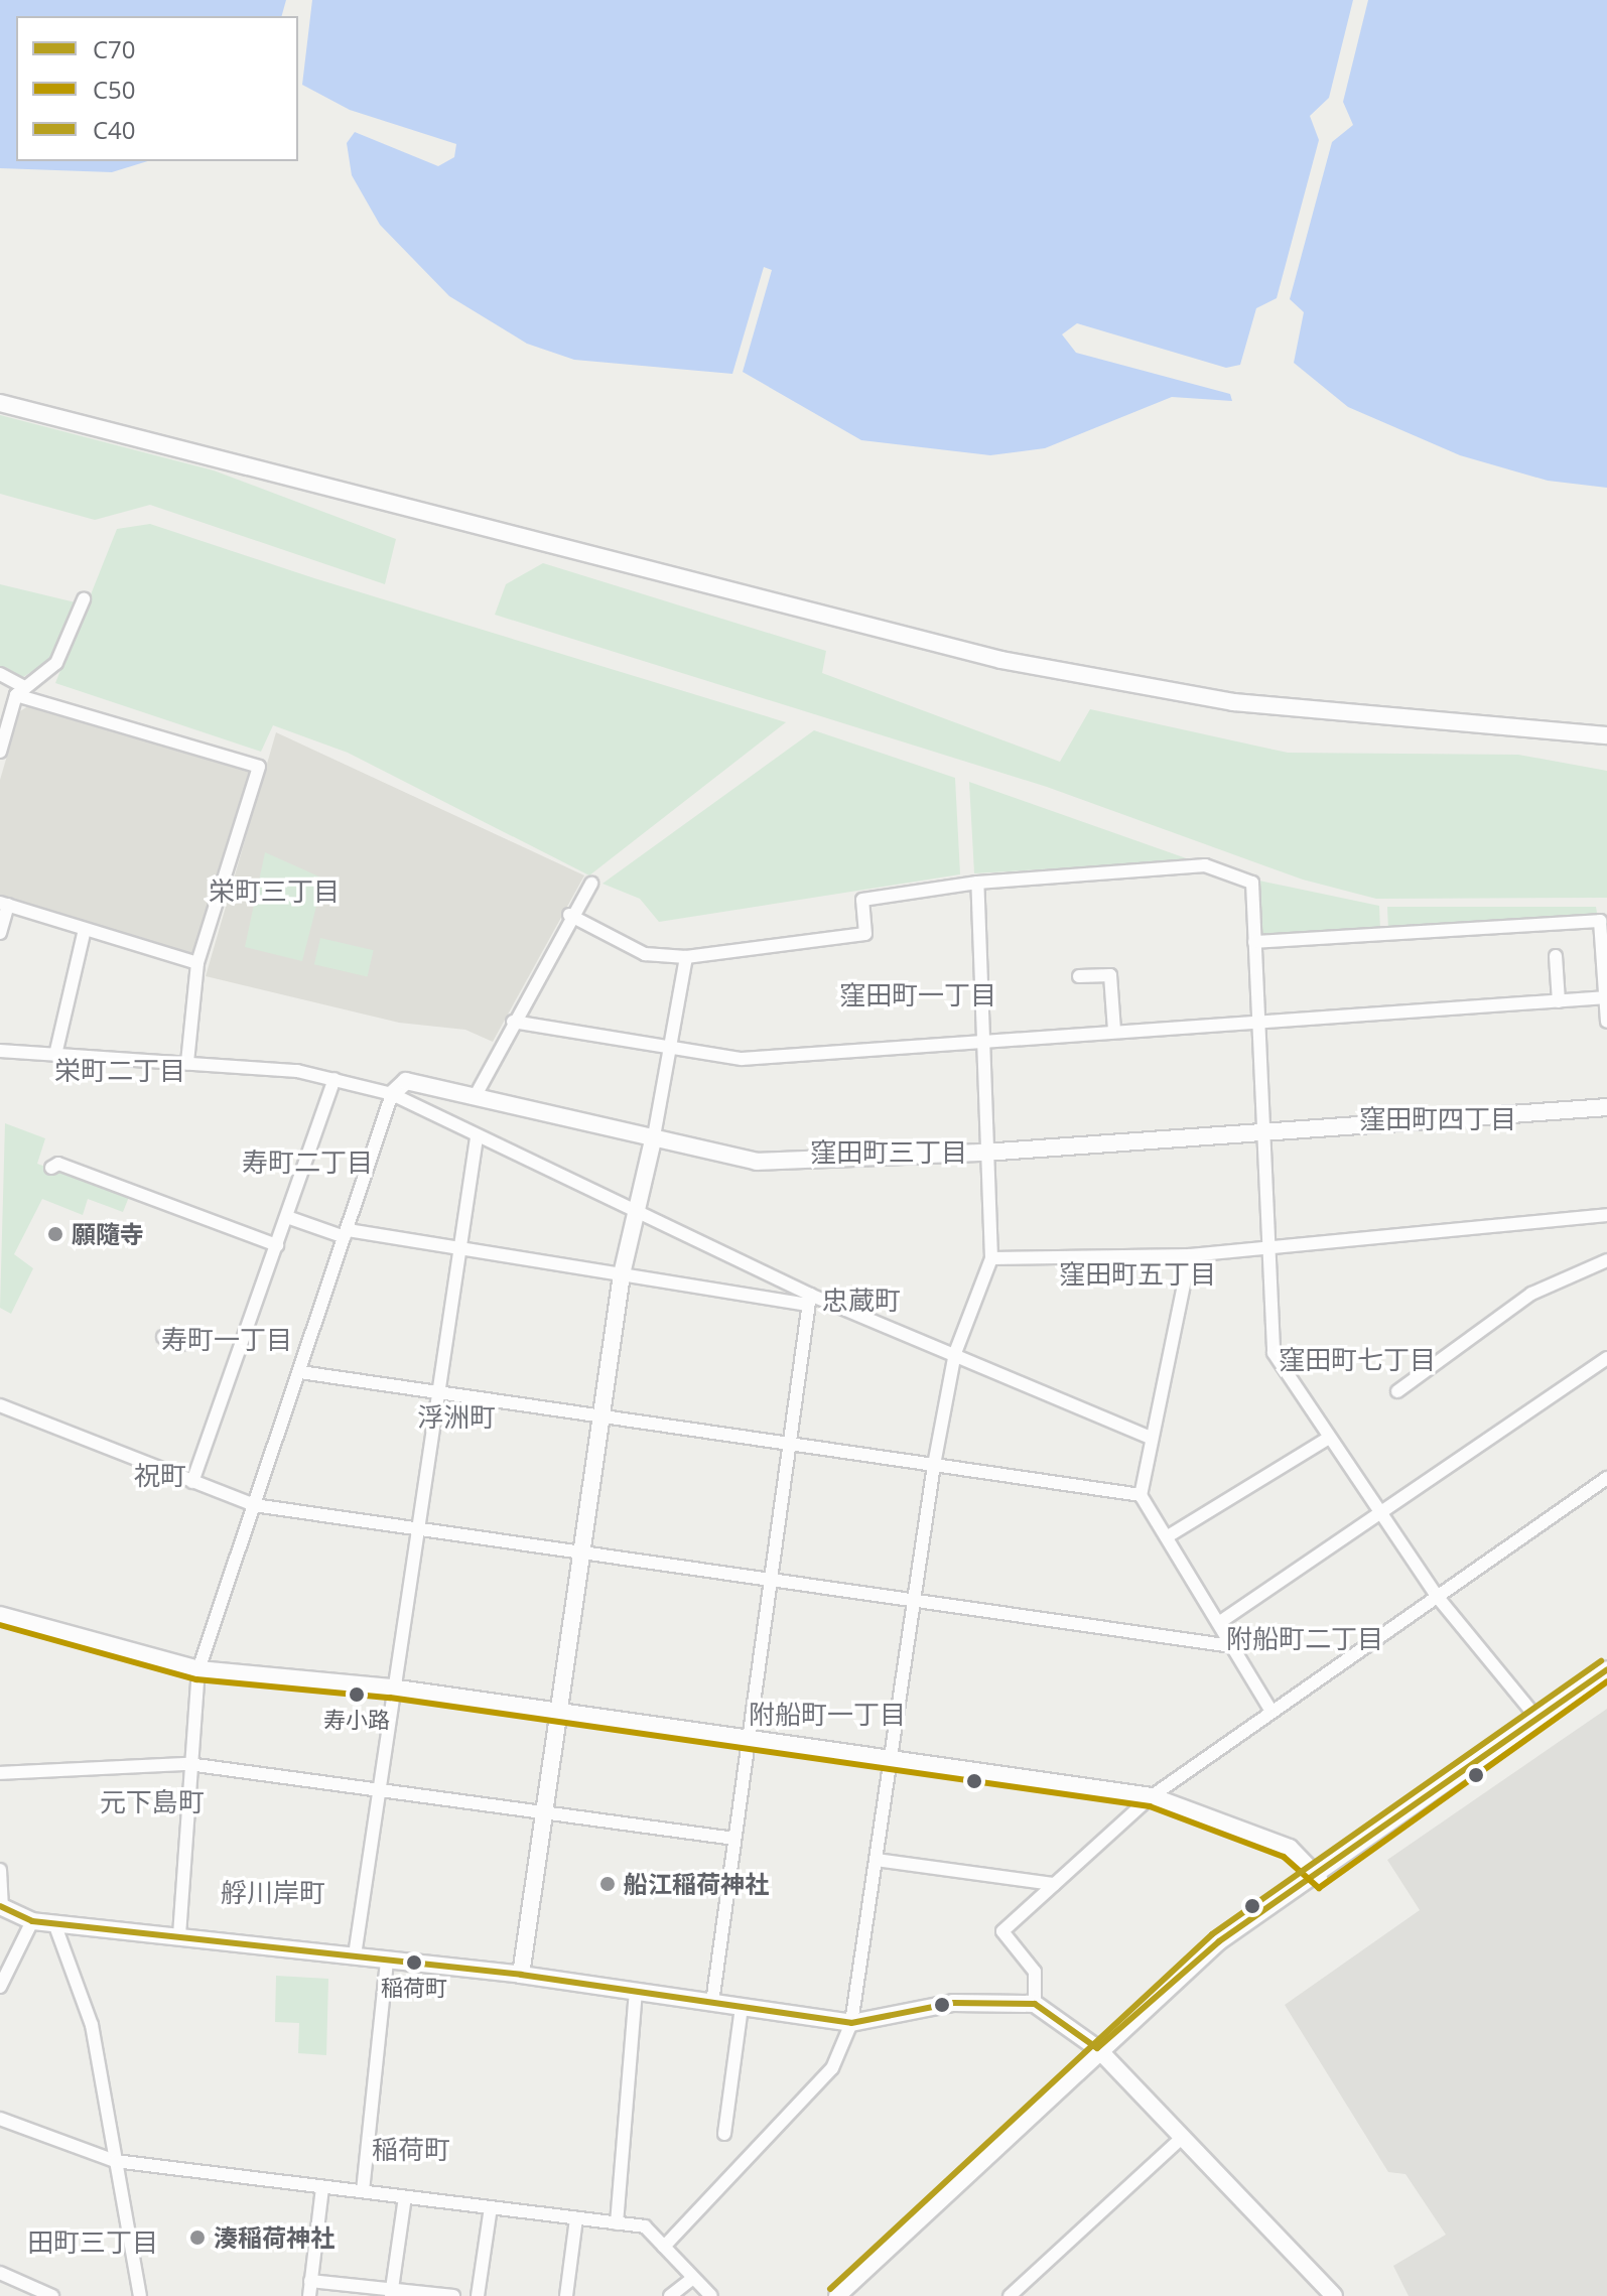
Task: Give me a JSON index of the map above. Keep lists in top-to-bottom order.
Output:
{
  "districts": [
    "栄町三丁目",
    "窪田町一丁目",
    "栄町二丁目",
    "窪田町四丁目",
    "窪田町三丁目",
    "寿町二丁目",
    "窪田町五丁目",
    "忠蔵町",
    "寿町一丁目",
    "窪田町七丁目",
    "浮洲町",
    "祝町",
    "附船町二丁目",
    "附船町一丁目",
    "元下島町",
    "艀川岸町",
    "稲荷町",
    "田町三丁目"
  ],
  "places": [
    "願隨寺",
    "寿小路",
    "船江稲荷神社",
    "稲荷町",
    "湊稲荷神社"
  ],
  "lines": ["transit line C50", "transit line C40", "transit line C70"],
  "legend": ["C70", "C50", "C40"]
}
